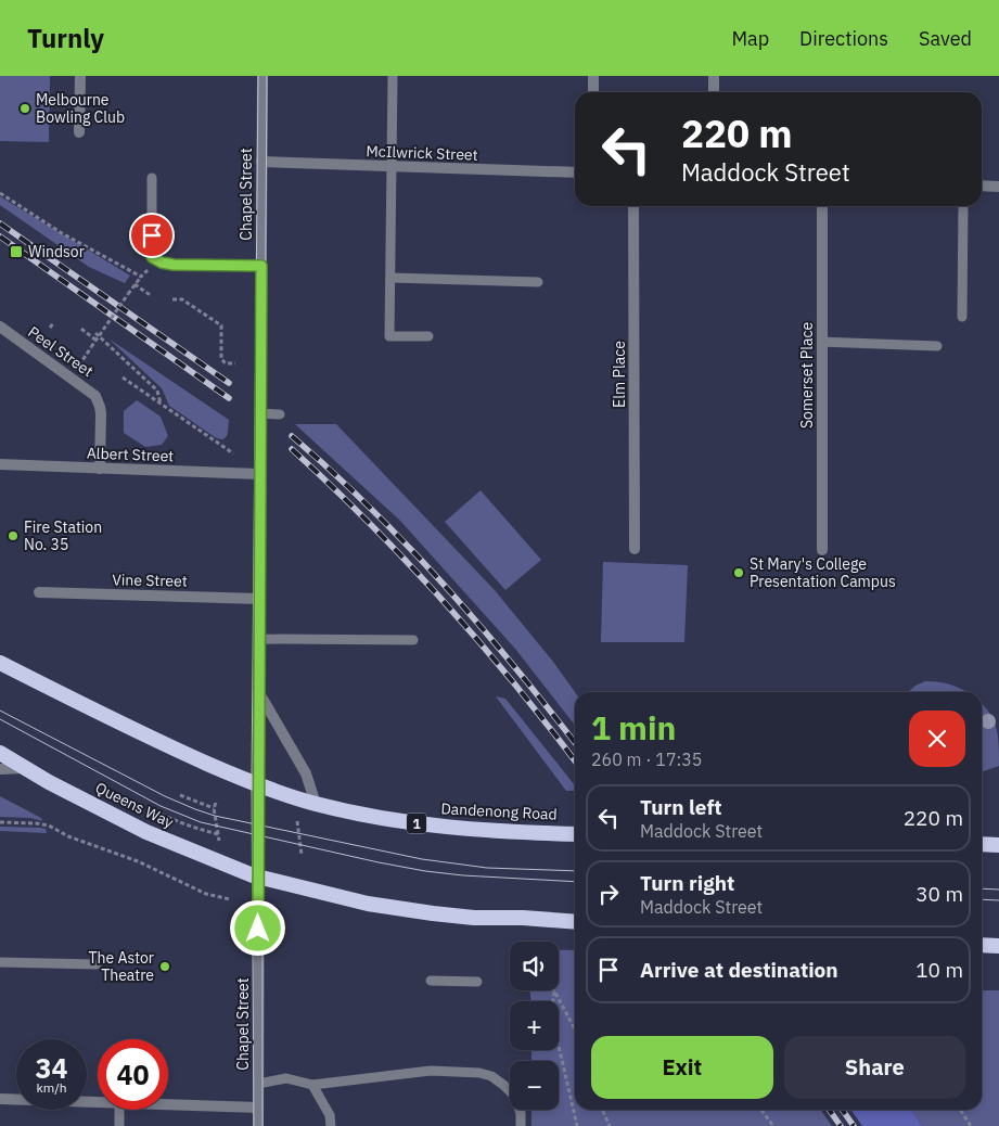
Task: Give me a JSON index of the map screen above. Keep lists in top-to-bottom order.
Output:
{
  "streets": {
    "highway": ["Queens Way", "Dandenong Road", "1"],
    "street": [
      "McIlwrick Street",
      "Chapel Street",
      "Peel Street",
      "Elm Place",
      "Somerset Place",
      "Albert Street",
      "Vine Street"
    ]
  },
  "crossings": [
    ["McIlwrick Street", "Chapel Street"],
    ["Chapel Street", "Albert Street"],
    ["Chapel Street", "Vine Street"],
    ["Chapel Street", "Queens Way"],
    ["Chapel Street", "Dandenong Road"],
    ["Chapel Street", "1"],
    ["Peel Street", "Albert Street"],
    ["Dandenong Road", "1"]
  ],
  "places": {
    "other": [
      "Melbourne Bowling Club",
      "Fire Station No. 35",
      "St Mary's College Presentation Campus",
      "The Astor Theatre"
    ],
    "transit": ["Windsor"]
  },
  "page": {
    "header": "Turnly",
    "nav": ["Map", "Directions", "Saved"],
    "turn": ["220 m", "Maddock Street"],
    "heading": ["1 min", "260 m · 17:35"],
    "list": [
      {
        "name": "Turn left",
        "note": "Maddock Street",
        "value": "220 m"
      },
      {
        "name": "Turn right",
        "note": "Maddock Street",
        "value": "30 m"
      },
      {
        "name": "Arrive at destination",
        "value": "10 m"
      }
    ],
    "map_buttons": ["+", "−"],
    "buttons": ["Exit", "Share"],
    "speed": "34 km/h",
    "limit": "40"
  }
}
